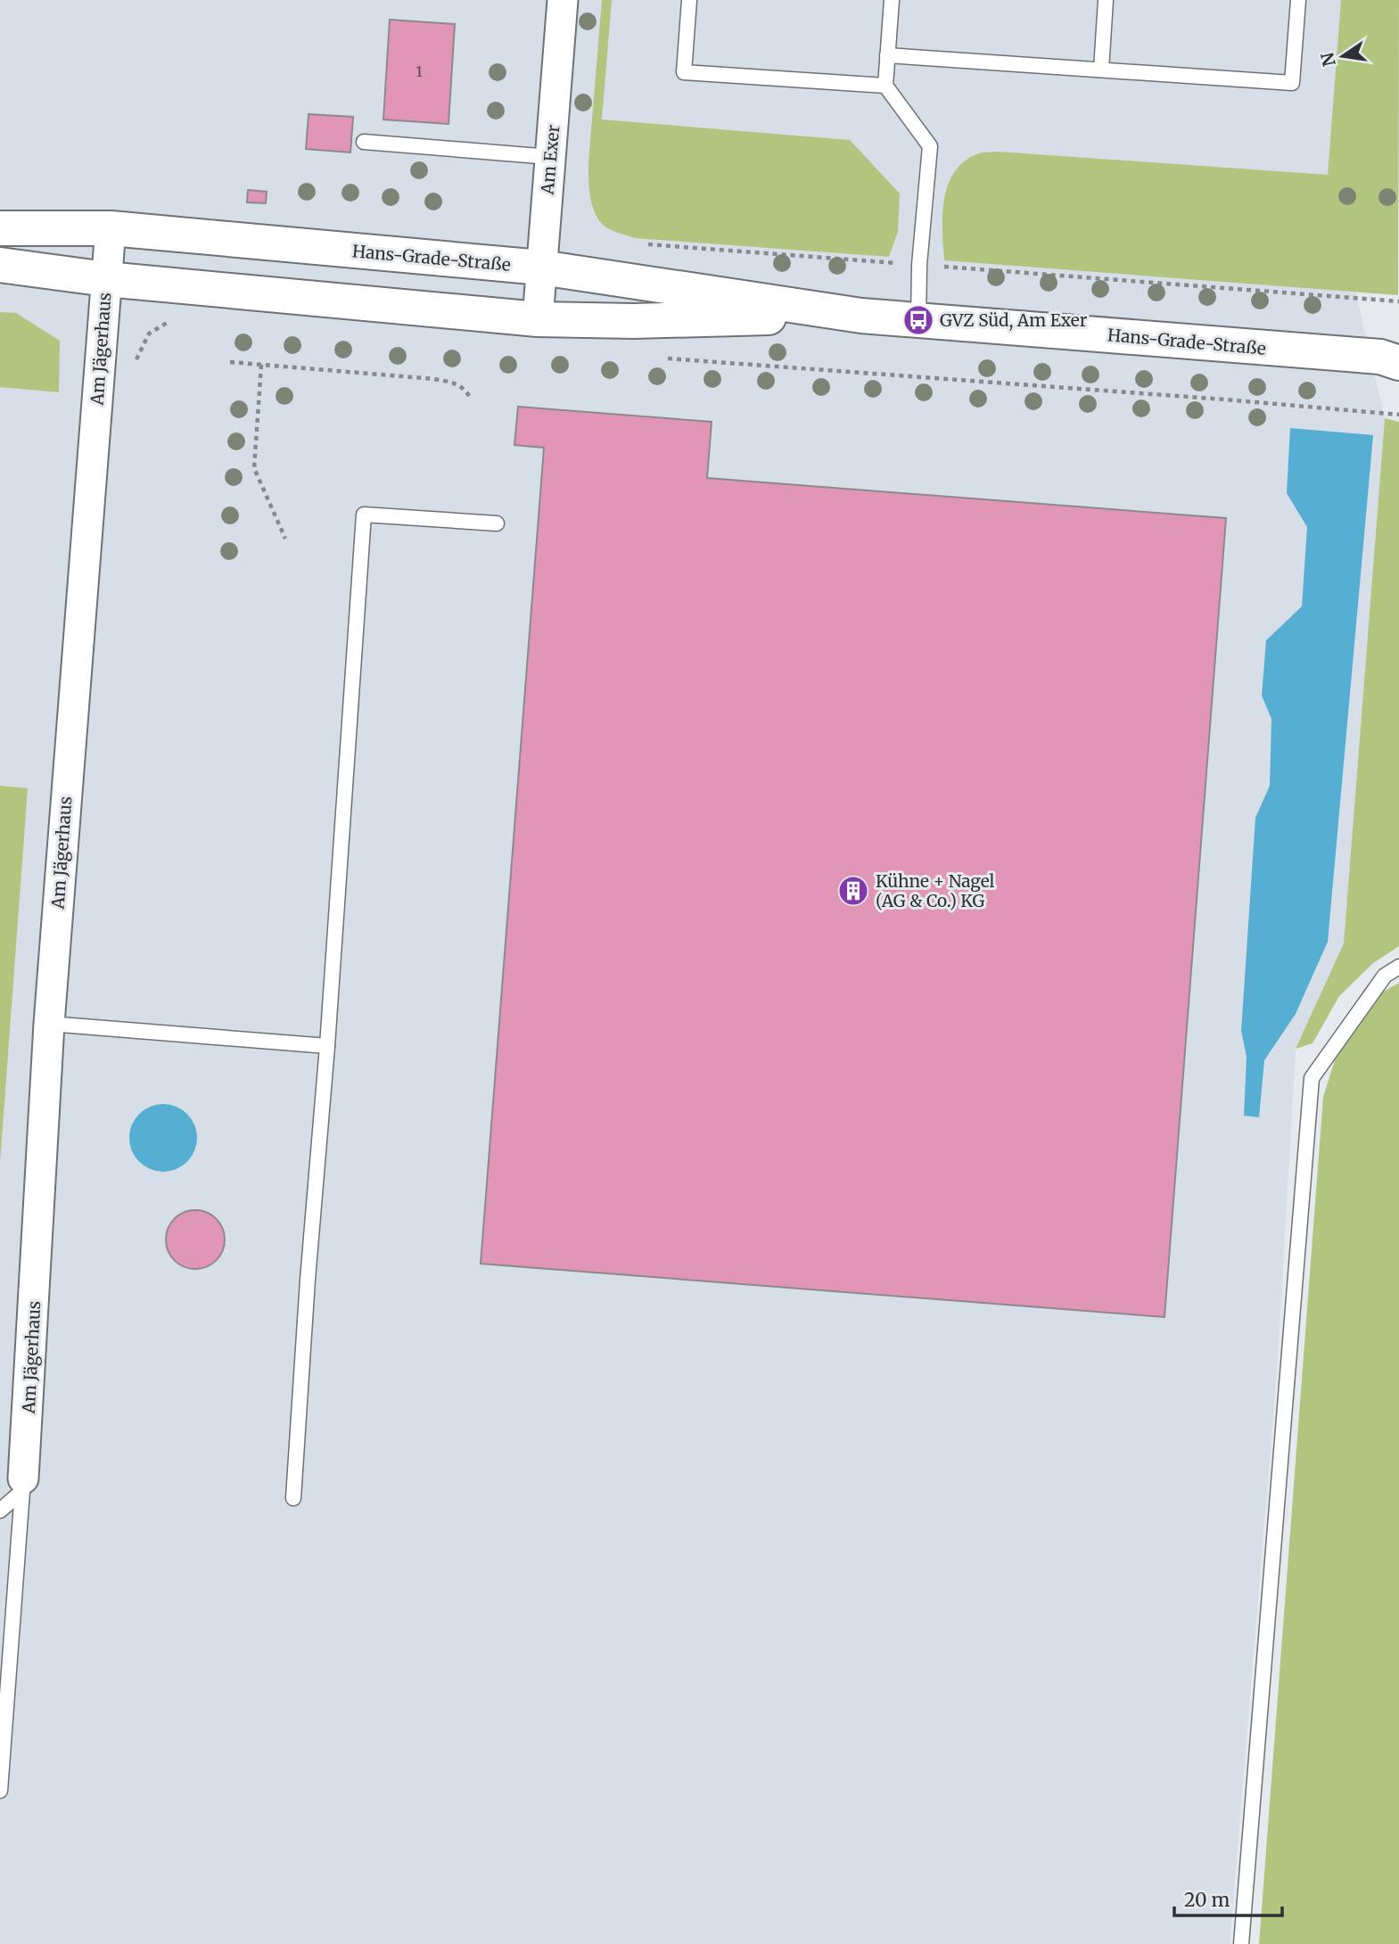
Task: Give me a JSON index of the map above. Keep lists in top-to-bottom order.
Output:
{
  "streets": {
    "street": ["Am Exer", "Hans-Grade-Straße", "Am Jägerhaus"]
  },
  "crossings": [
    ["Am Exer", "Hans-Grade-Straße"],
    ["Hans-Grade-Straße", "Am Jägerhaus"]
  ],
  "places": {
    "bus stop": ["GVZ Süd, Am Exer"],
    "building": ["Kühne + Nagel (AG & Co.) KG"]
  },
  "house_numbers": ["1"],
  "scale_bar": "20 m",
  "north": "left"
}
